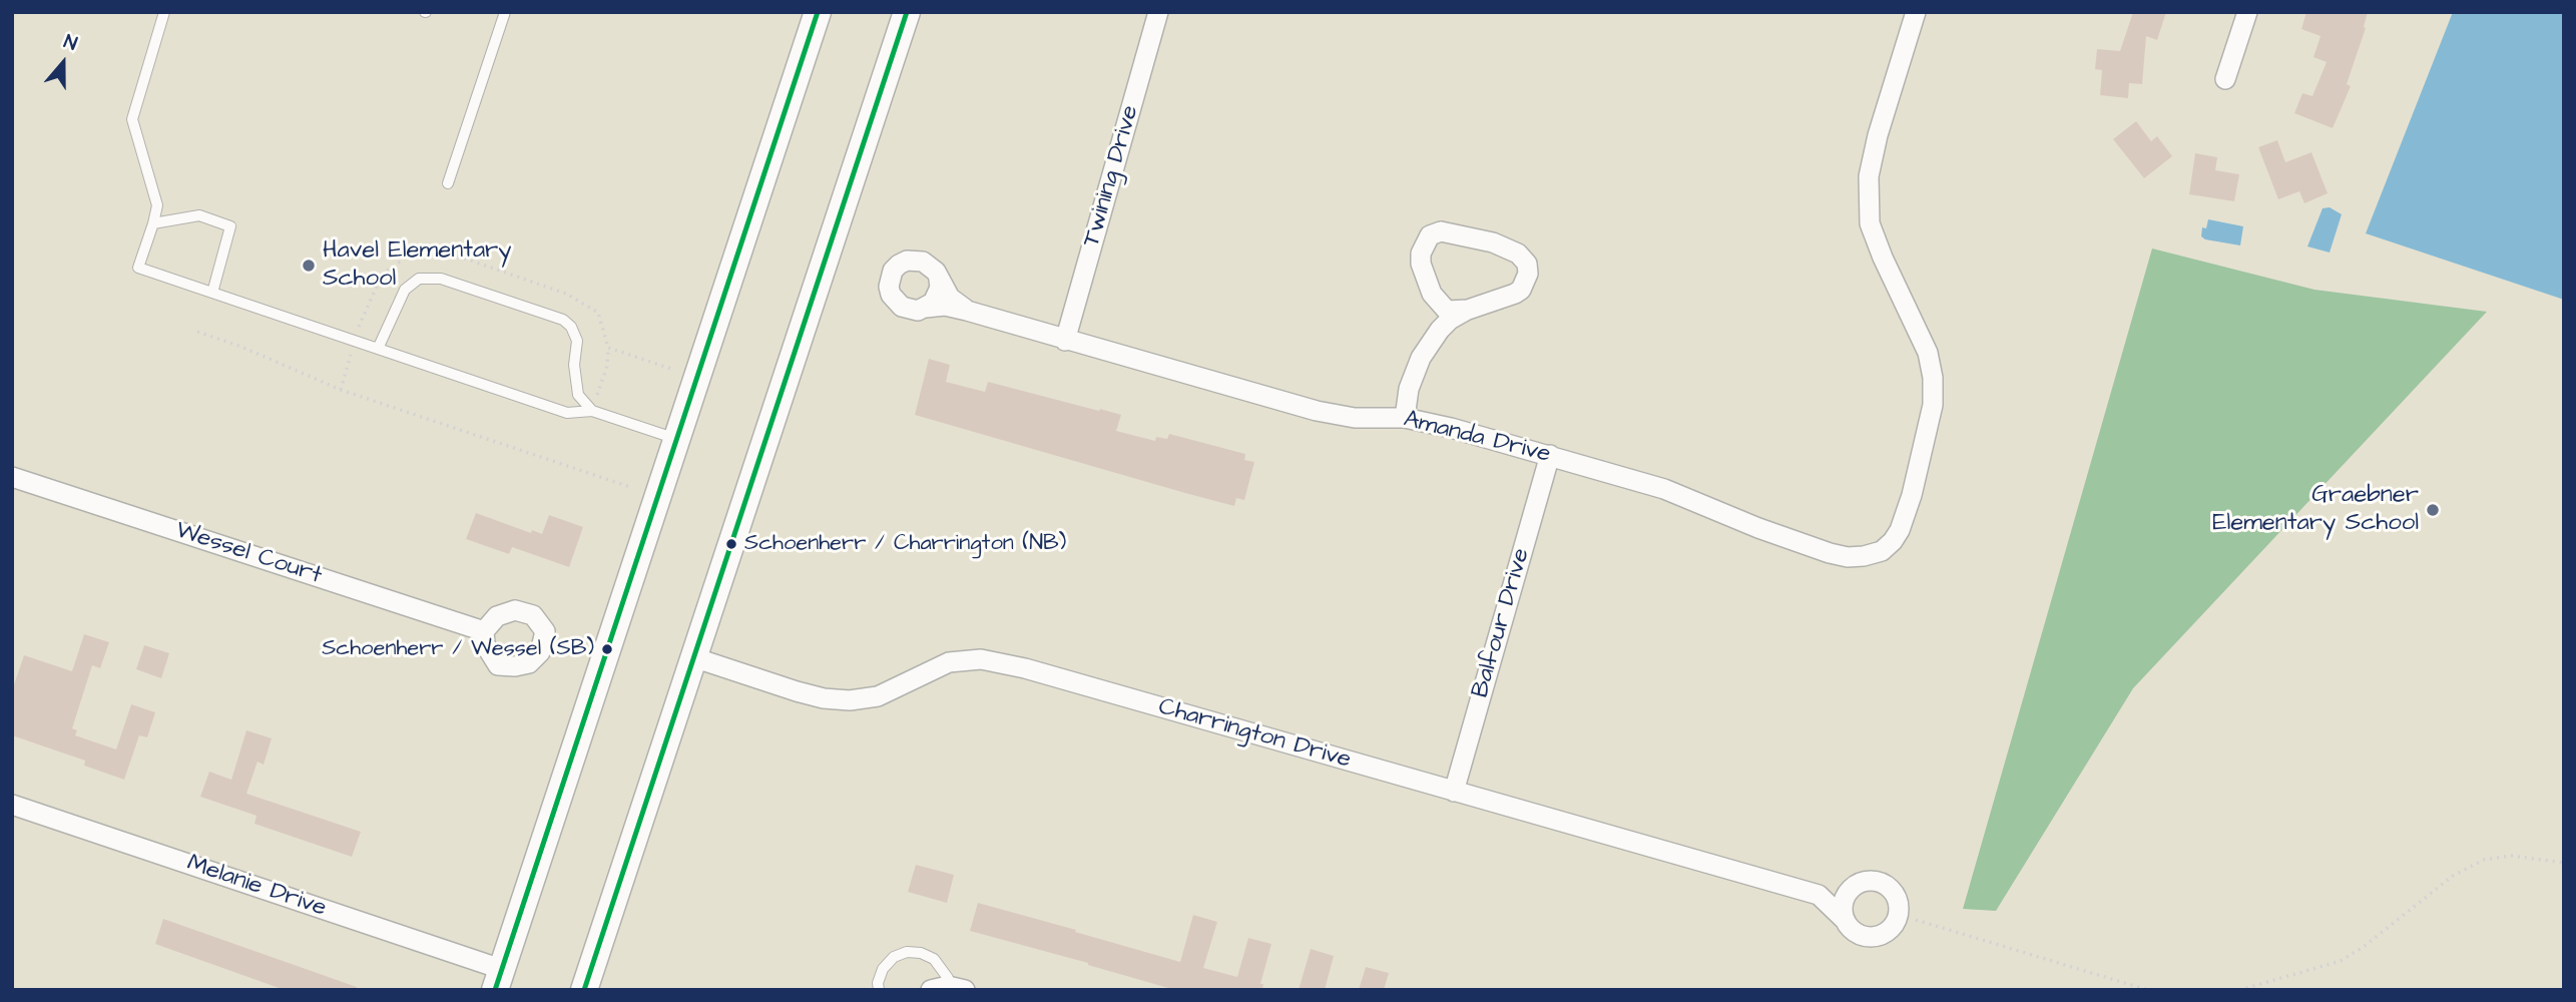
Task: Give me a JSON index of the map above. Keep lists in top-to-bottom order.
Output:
{
  "streets": {
    "street": [
      "Twining Drive",
      "Amanda Drive",
      "Wessel Court",
      "Balfour Drive",
      "Charrington Drive",
      "Melanie Drive"
    ]
  },
  "crossings": [
    ["Twining Drive", "Amanda Drive"],
    ["Amanda Drive", "Balfour Drive"],
    ["Balfour Drive", "Charrington Drive"]
  ],
  "places": [
    "Havel Elementary School",
    "Graebner Elementary School",
    "Schoenherr / Charrington (NB)",
    "Schoenherr / Wessel (SB)"
  ],
  "north": "top"
}
